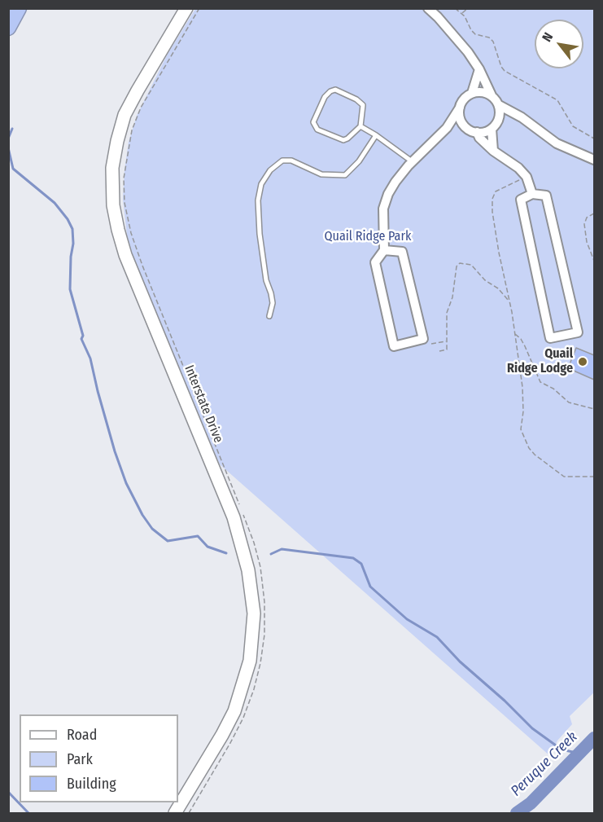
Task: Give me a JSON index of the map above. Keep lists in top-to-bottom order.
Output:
{
  "streets": {
    "main road": ["Interstate Drive"]
  },
  "water": ["Peruque Creek"],
  "parks": ["Quail Ridge Park"],
  "places": ["Quail Ridge Lodge"],
  "legend": ["Road", "Park", "Building"],
  "north": "top left"
}
